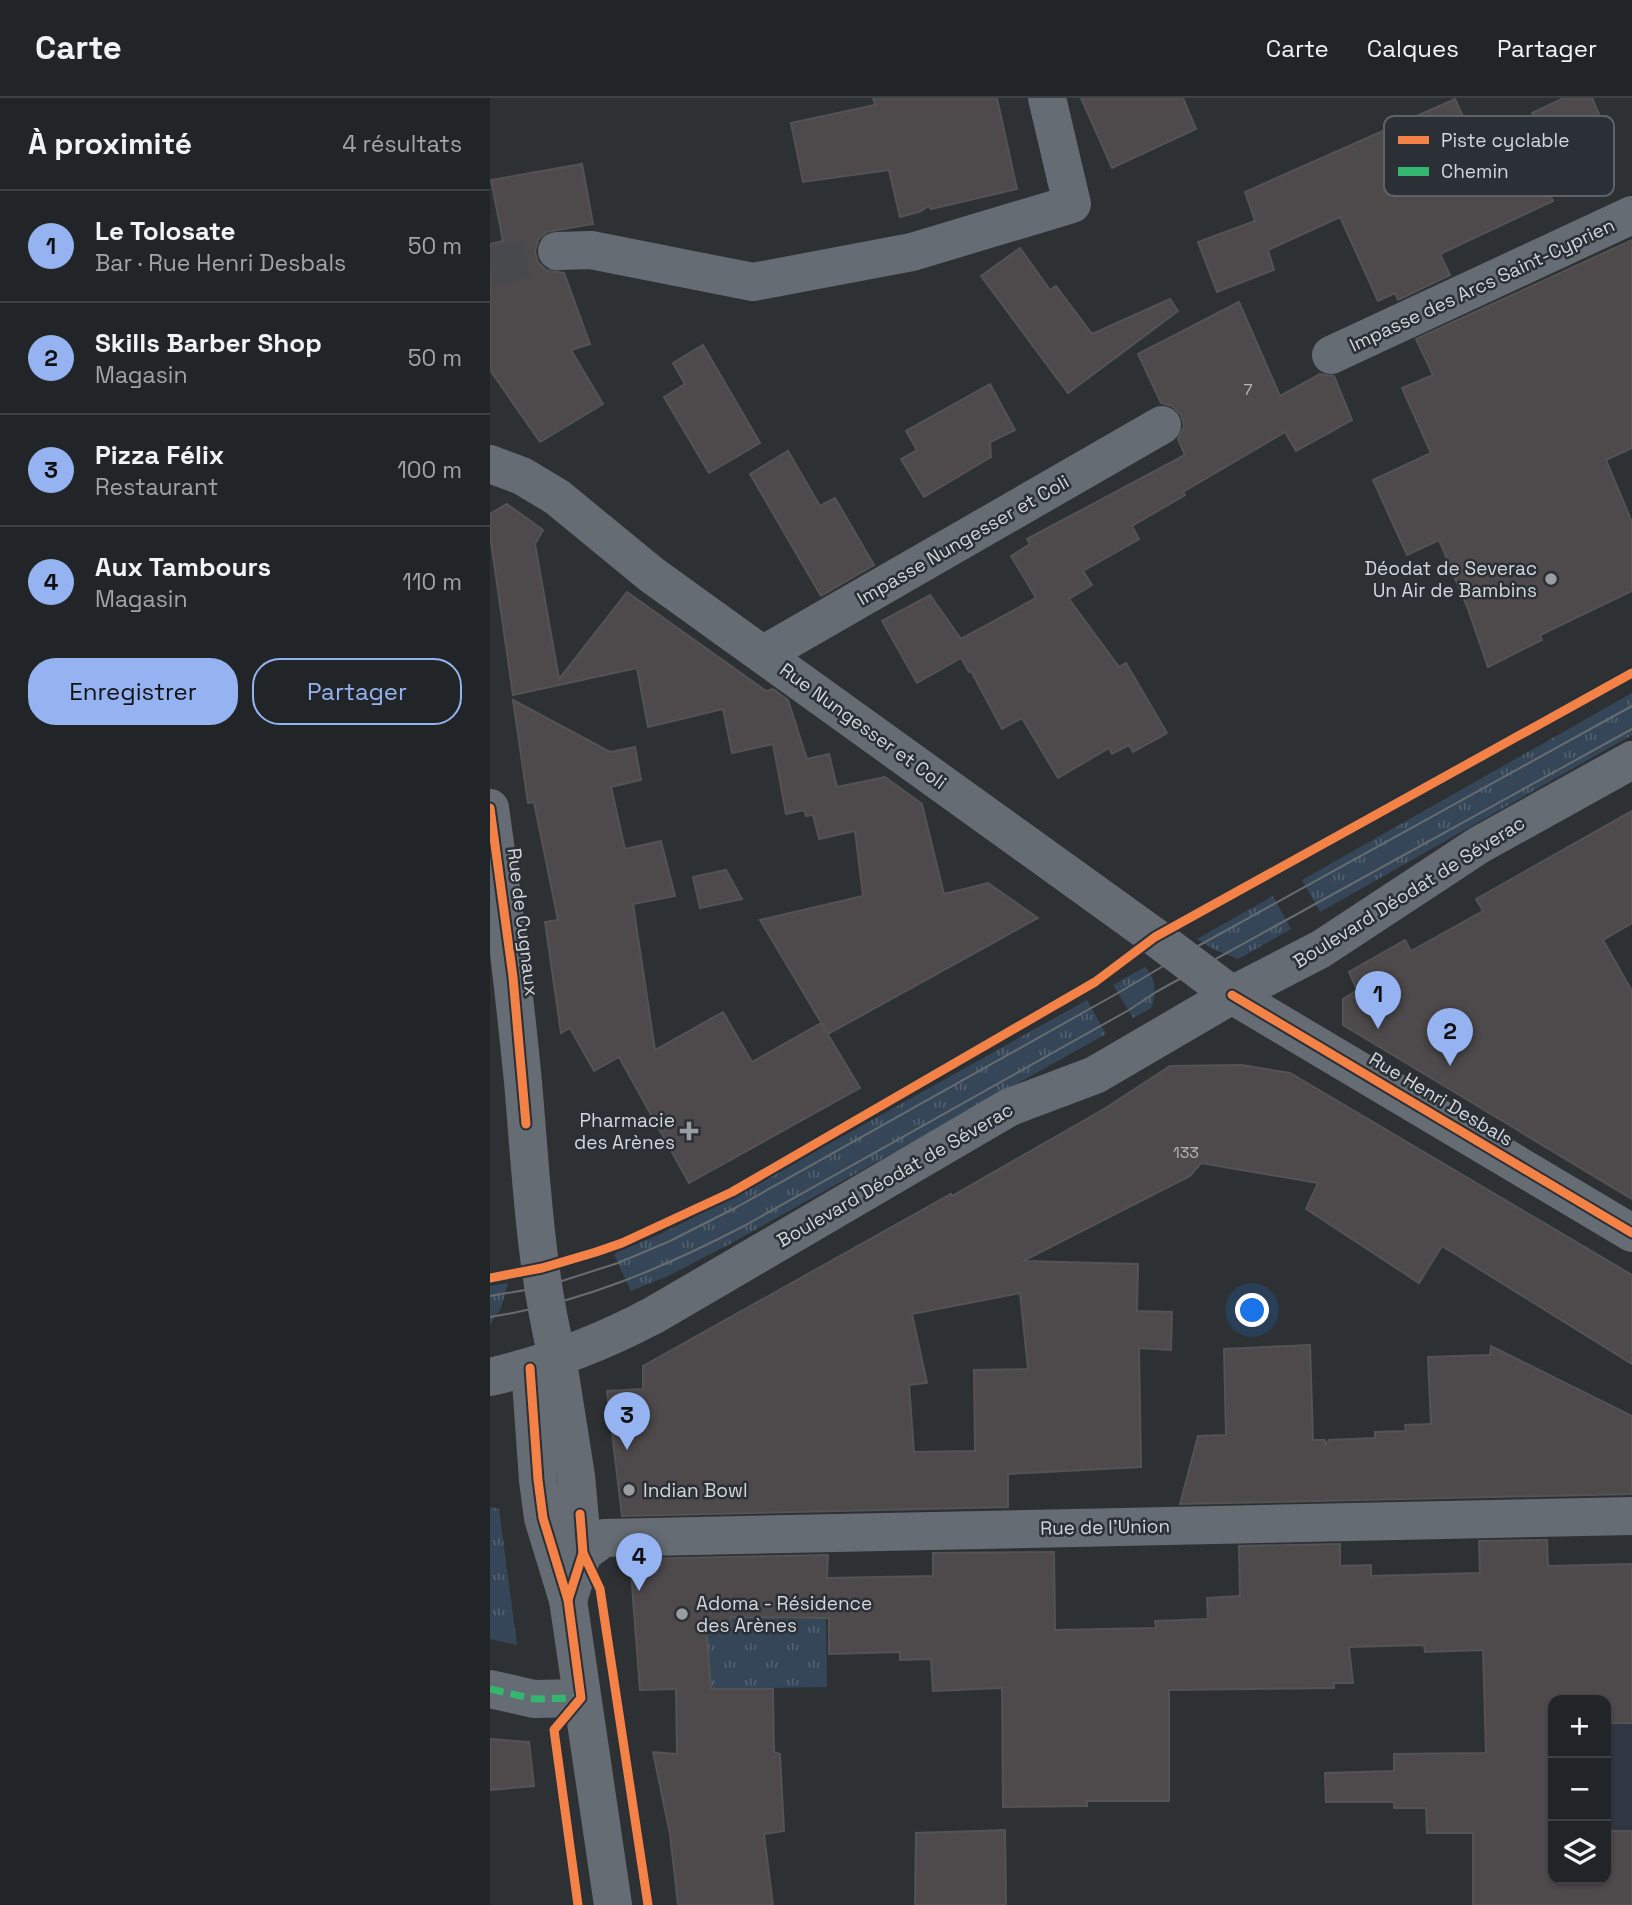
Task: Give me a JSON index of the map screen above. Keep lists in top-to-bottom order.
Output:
{
  "streets": {
    "main road": ["Boulevard Déodat de Séverac"],
    "street": [
      "Impasse des Arcs Saint-Cyprien",
      "Impasse Nungesser et Coli",
      "Rue Nungesser et Coli",
      "Rue de Cugnaux",
      "Rue Henri Desbals",
      "Rue de l'Union"
    ]
  },
  "crossings": [
    ["Impasse Nungesser et Coli", "Rue Nungesser et Coli"],
    ["Rue Nungesser et Coli", "Boulevard Déodat de Séverac"],
    ["Rue Nungesser et Coli", "Rue Henri Desbals"],
    ["Boulevard Déodat de Séverac", "Rue de Cugnaux"],
    ["Boulevard Déodat de Séverac", "Rue Henri Desbals"]
  ],
  "places": {
    "other": ["Déodat de Severac Un Air de Bambins", "Indian Bowl", "Adoma - Résidence des Arènes"],
    "health": ["Pharmacie des Arènes"]
  },
  "house_numbers": ["7", "133"],
  "legend": ["Piste cyclable", "Chemin"],
  "page": {
    "header": "Carte",
    "nav": ["Carte", "Calques", "Partager"],
    "heading": ["À proximité", "4 résultats"],
    "list": [
      {
        "mark": "1",
        "name": "Le Tolosate",
        "note": "Bar · Rue Henri Desbals",
        "value": "50 m"
      },
      {
        "mark": "2",
        "name": "Skills Barber Shop",
        "note": "Magasin",
        "value": "50 m"
      },
      {
        "mark": "3",
        "name": "Pizza Félix",
        "note": "Restaurant",
        "value": "100 m"
      },
      {
        "mark": "4",
        "name": "Aux Tambours",
        "note": "Magasin",
        "value": "110 m"
      }
    ],
    "buttons": ["Enregistrer", "Partager"],
    "pins": [
      "1",
      "2",
      "3",
      "4"
    ],
    "map_buttons": ["+", "−"]
  }
}
